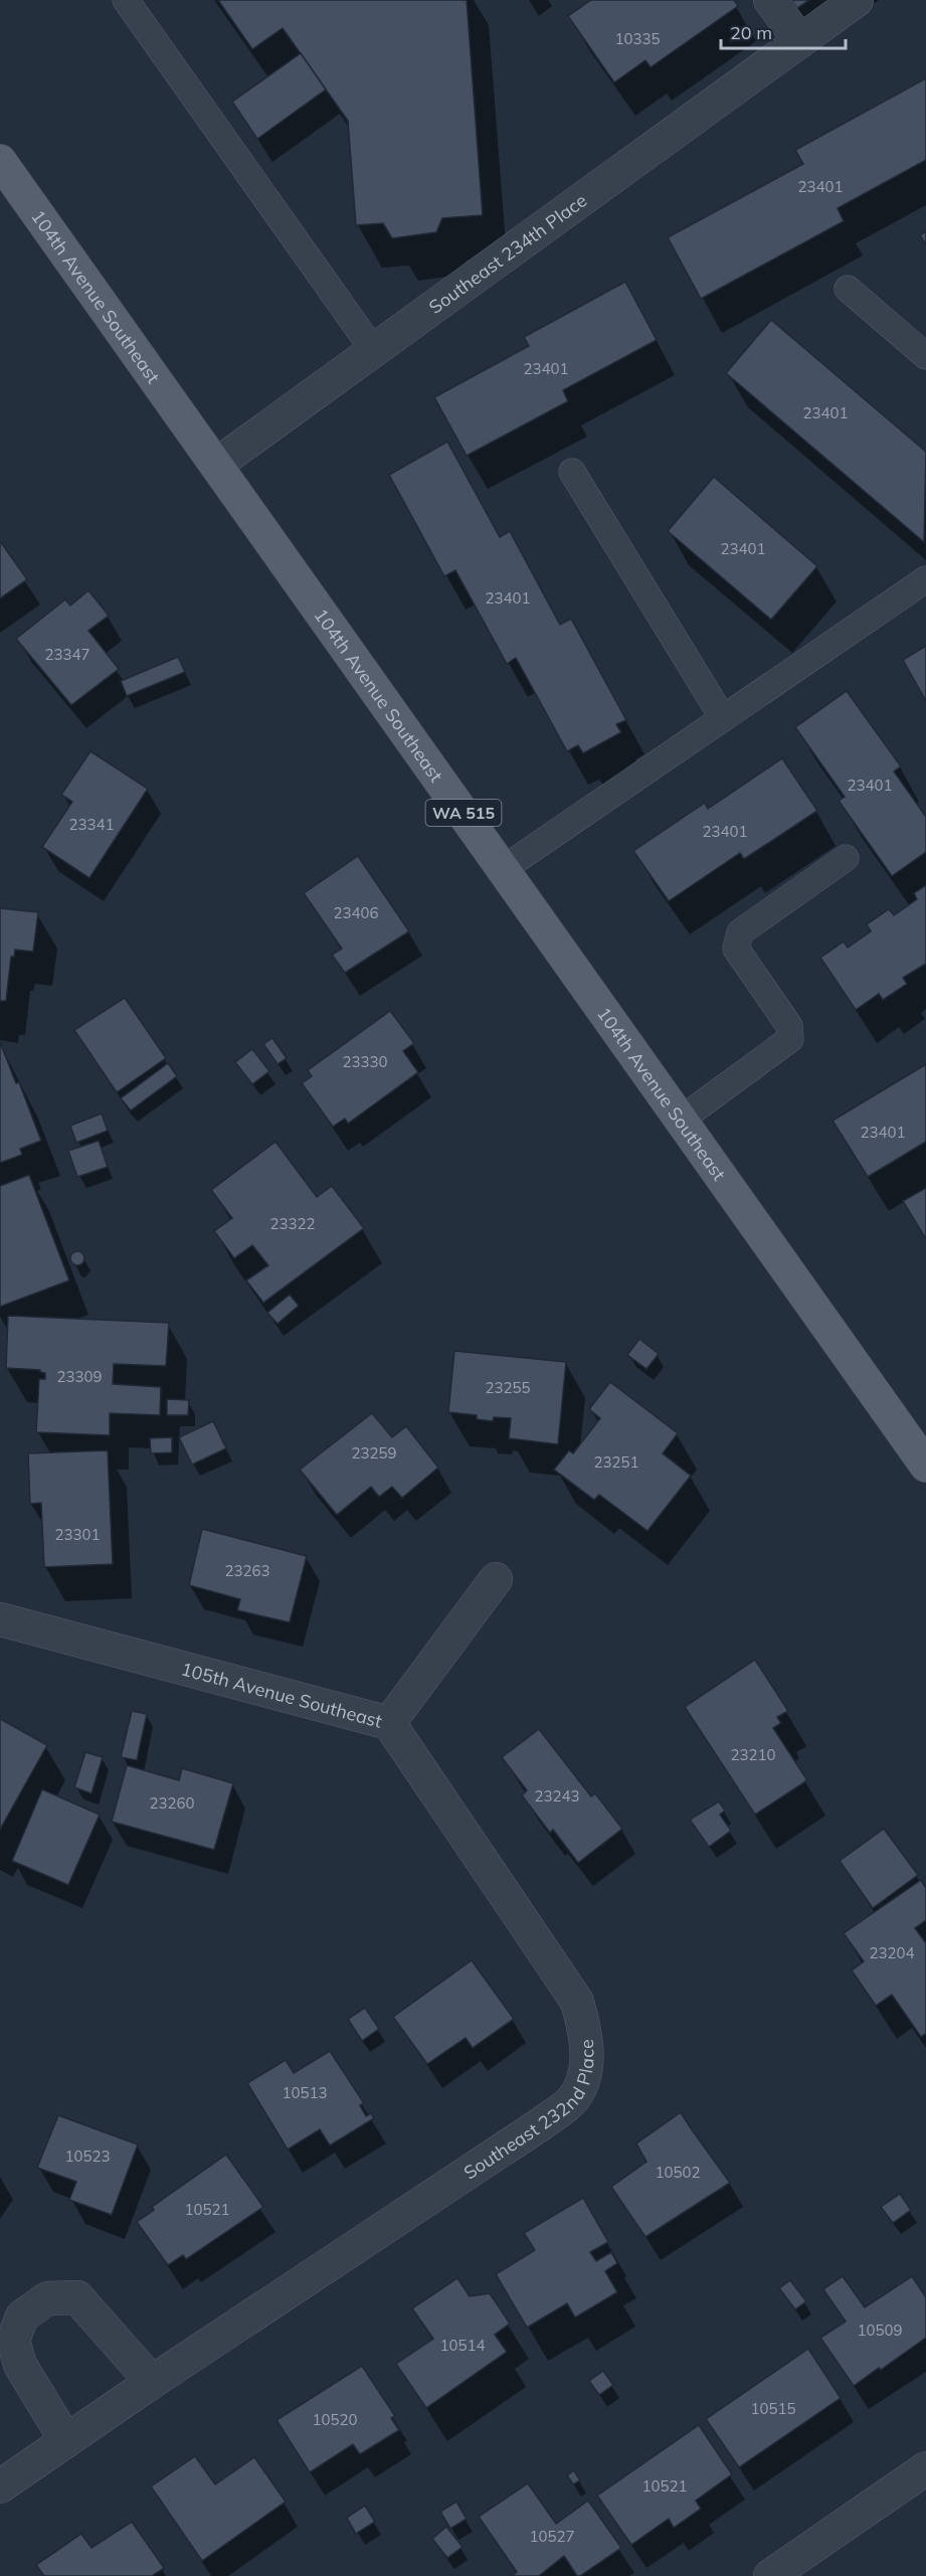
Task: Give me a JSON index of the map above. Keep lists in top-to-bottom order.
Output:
{
  "streets": {
    "main road": ["104th Avenue Southeast", "WA 515"],
    "street": ["Southeast 234th Place", "105th Avenue Southeast", "Southeast 232nd Place"]
  },
  "crossings": [
    ["Southeast 234th Place", "104th Avenue Southeast"],
    ["105th Avenue Southeast", "Southeast 232nd Place"]
  ],
  "house_numbers": [
    "10335",
    "23401",
    "23401",
    "23401",
    "23401",
    "23401",
    "23347",
    "23401",
    "23341",
    "23401",
    "23406",
    "23330",
    "23401",
    "23322",
    "23309",
    "23255",
    "23259",
    "23251",
    "23301",
    "23263",
    "23210",
    "23243",
    "23260",
    "23204",
    "10513",
    "10523",
    "10502",
    "10521",
    "10509",
    "10514",
    "10515",
    "10520",
    "10521",
    "10527"
  ],
  "scale_bar": "20 m"
}
